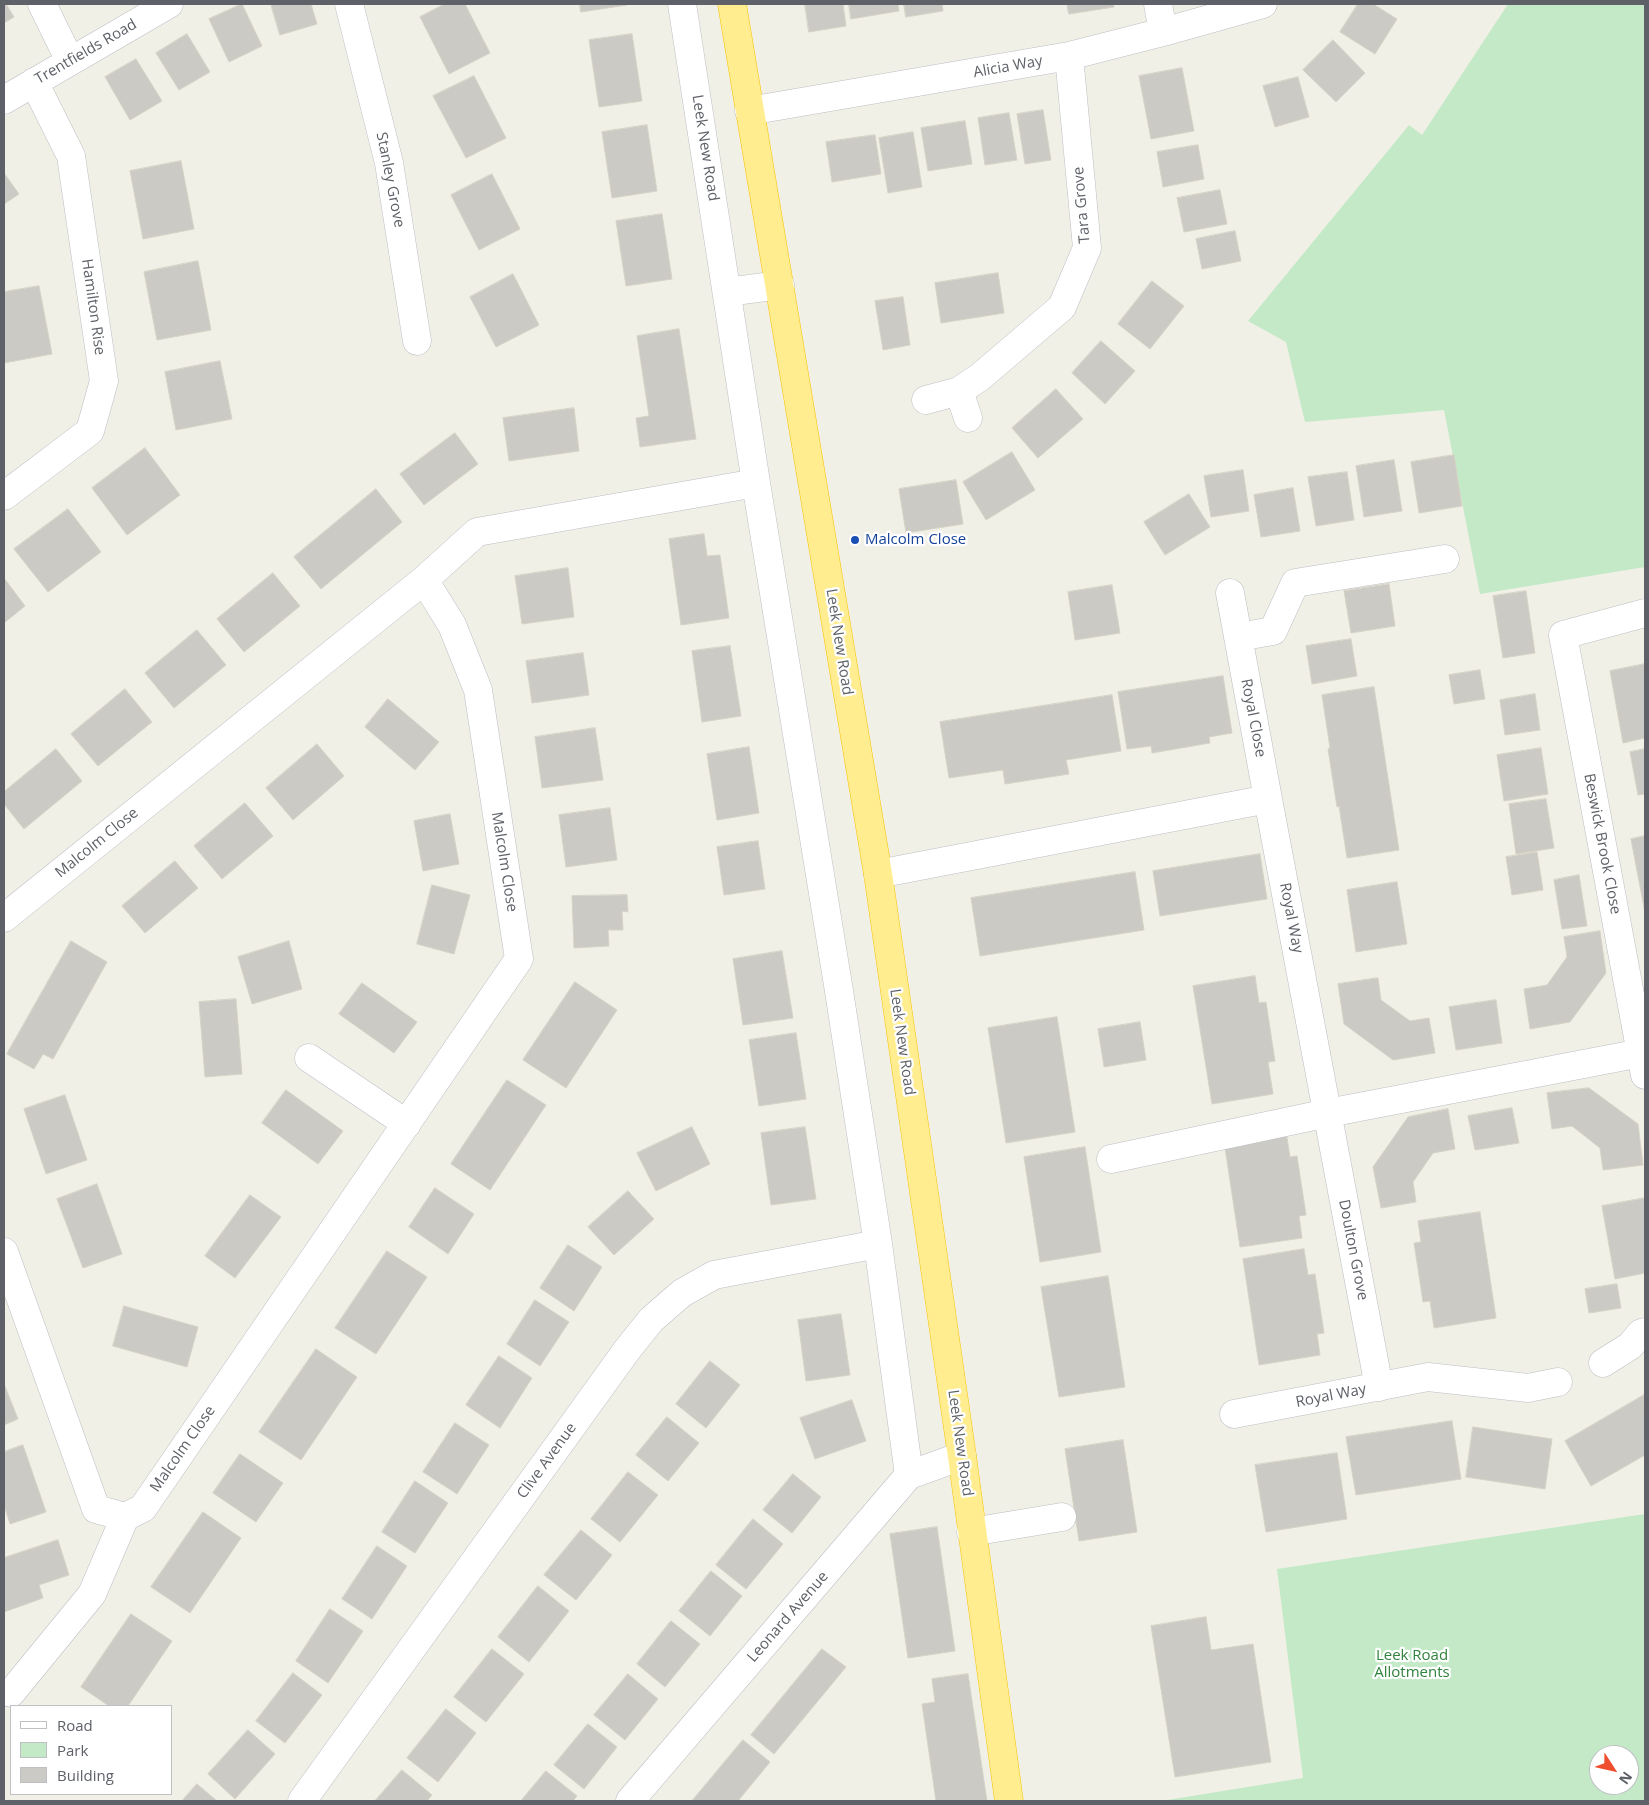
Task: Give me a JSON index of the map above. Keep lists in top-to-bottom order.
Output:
{
  "streets": {
    "highway": ["Leek New Road"],
    "street": [
      "Trentfields Road",
      "Alicia Way",
      "Stanley Grove",
      "Tara Grove",
      "Hamilton Rise",
      "Royal Close",
      "Malcolm Close",
      "Beswick Brook Close",
      "Royal Way",
      "Doulton Grove",
      "Clive Avenue",
      "Leonard Avenue"
    ]
  },
  "crossings": [
    ["Trentfields Road", "Hamilton Rise"],
    ["Alicia Way", "Leek New Road"],
    ["Alicia Way", "Tara Grove"],
    ["Leek New Road", "Malcolm Close"],
    ["Leek New Road", "Clive Avenue"],
    ["Leek New Road", "Leonard Avenue"],
    ["Royal Close", "Royal Way"],
    ["Royal Way", "Doulton Grove"]
  ],
  "parks": ["Leek Road Allotments"],
  "places": ["Malcolm Close"],
  "legend": ["Road", "Park", "Building"],
  "north": "bottom right"
}
